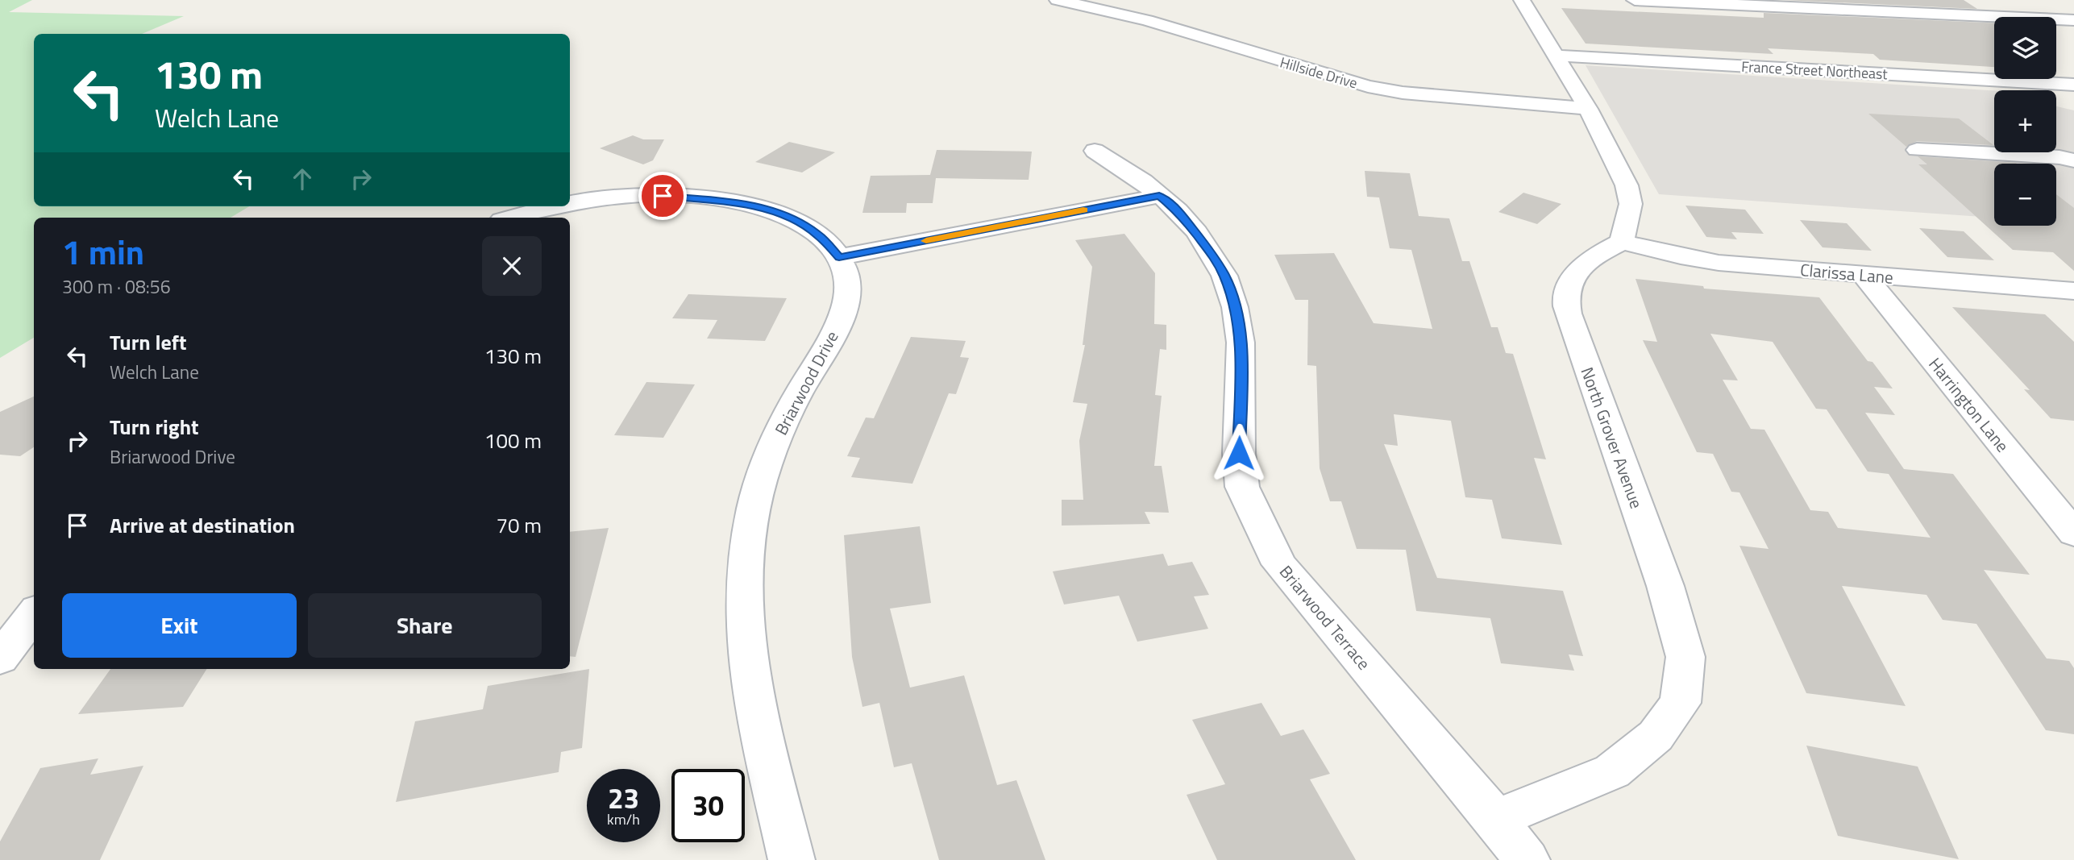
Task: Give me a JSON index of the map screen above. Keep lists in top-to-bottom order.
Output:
{
  "streets": {
    "street": [
      "France Street Northeast",
      "Hillside Drive",
      "Clarissa Lane",
      "Briarwood Drive",
      "Harrington Lane",
      "North Grover Avenue",
      "Briarwood Terrace"
    ]
  },
  "crossings": [
    ["Clarissa Lane", "Harrington Lane"],
    ["Clarissa Lane", "North Grover Avenue"],
    ["North Grover Avenue", "Briarwood Terrace"]
  ],
  "page": {
    "map_buttons": ["+", "−"],
    "turn": ["130 m", "Welch Lane"],
    "heading": ["1 min", "300 m · 08:56"],
    "list": [
      {
        "name": "Turn left",
        "note": "Welch Lane",
        "value": "130 m"
      },
      {
        "name": "Turn right",
        "note": "Briarwood Drive",
        "value": "100 m"
      },
      {
        "name": "Arrive at destination",
        "value": "70 m"
      }
    ],
    "buttons": ["Exit", "Share"],
    "speed": "23 km/h",
    "limit": "30"
  }
}
